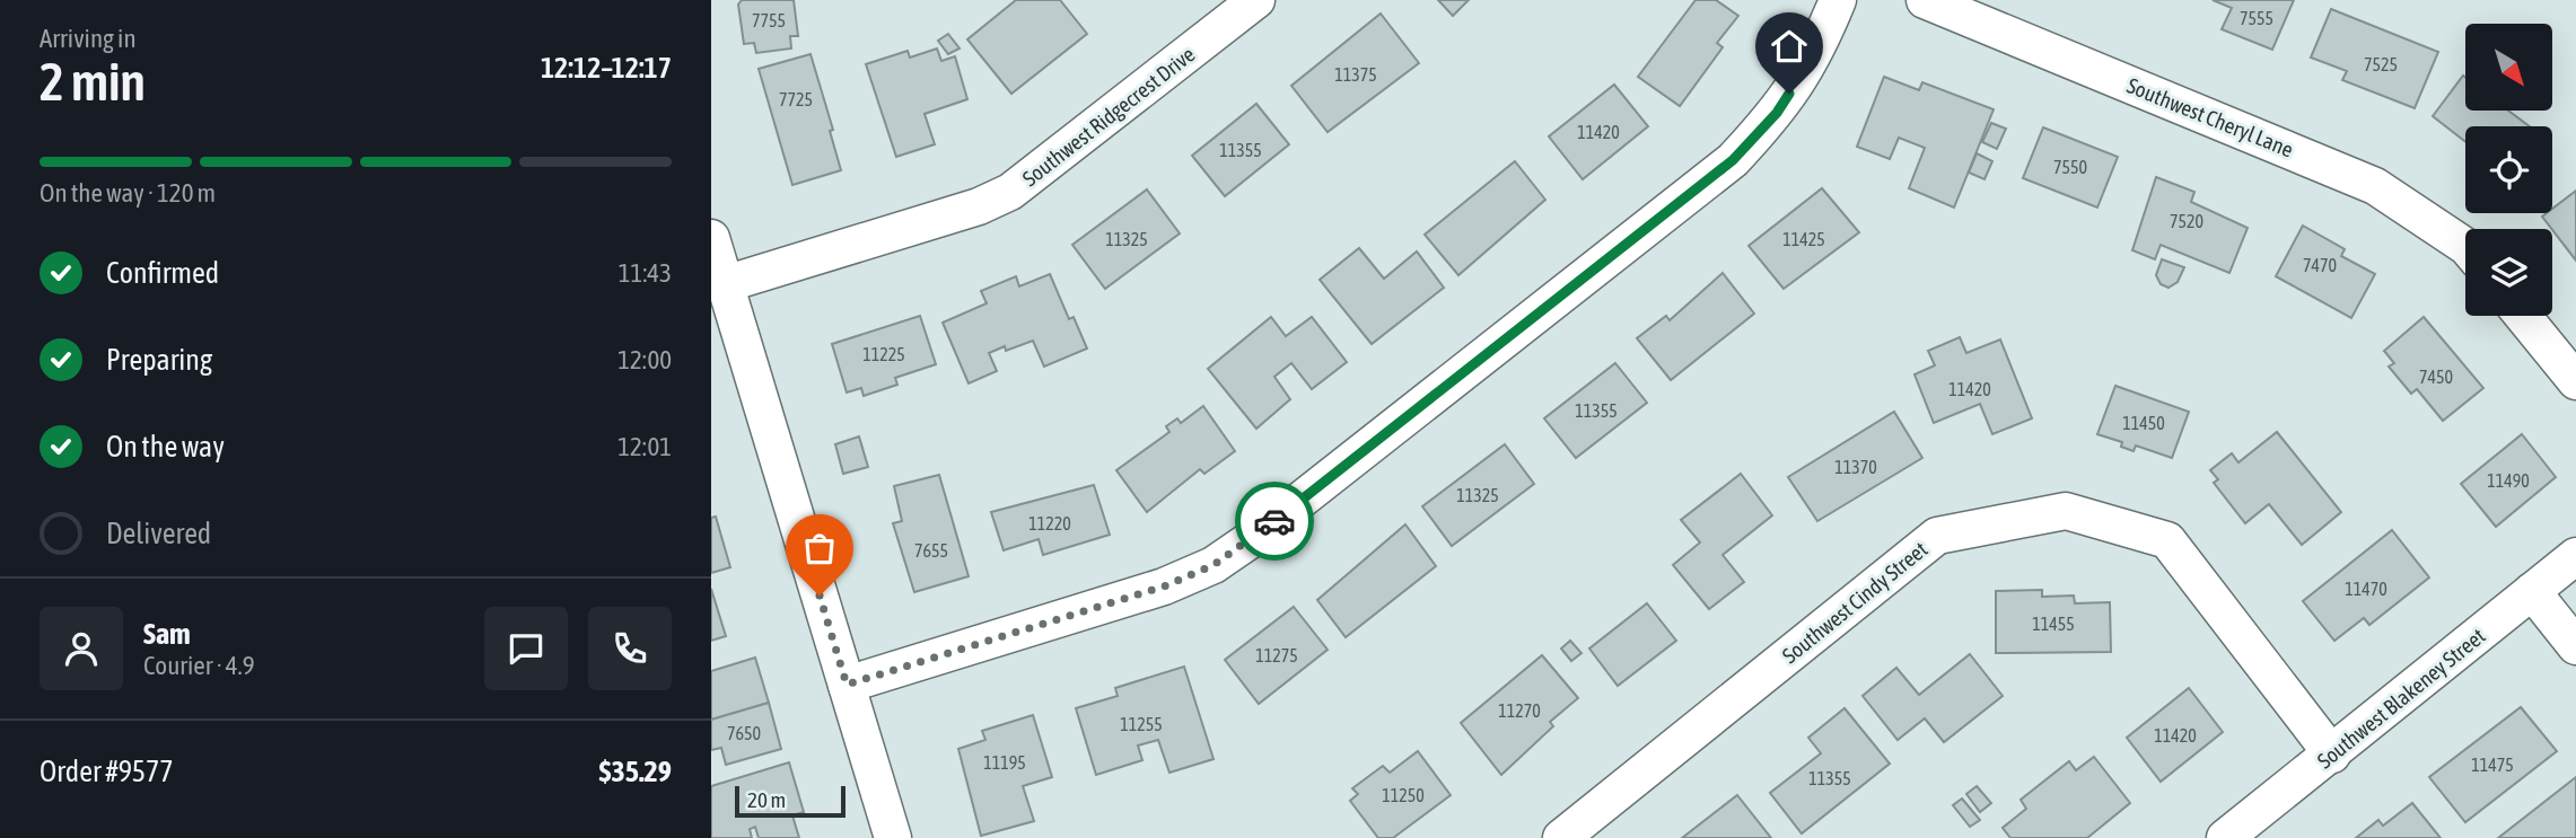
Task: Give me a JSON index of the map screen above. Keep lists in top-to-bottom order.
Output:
{
  "streets": {
    "street": [
      "Southwest Ridgecrest Drive",
      "Southwest Cheryl Lane",
      "Southwest Cindy Street",
      "Southwest Blakeney Street"
    ]
  },
  "crossings": [
    ["Southwest Cindy Street", "Southwest Blakeney Street"]
  ],
  "house_numbers": [
    "7555",
    "7755",
    "7525",
    "11375",
    "7725",
    "11420",
    "11355",
    "7550",
    "7520",
    "11325",
    "11425",
    "7470",
    "11225",
    "7450",
    "11420",
    "11355",
    "11450",
    "11370",
    "11490",
    "11325",
    "11220",
    "7655",
    "11470",
    "11455",
    "11275",
    "11270",
    "11255",
    "7650",
    "11420",
    "11195",
    "11475",
    "11355",
    "11250"
  ],
  "scale_bar": "20 m",
  "north": "bottom right",
  "page": {
    "heading": ["2 min", "Arriving in", "12:12–12:17"],
    "panel": [
      "Sam",
      "Courier · 4.9",
      "Order #9577",
      "$35.29"
    ],
    "bar": "On the way · 120 m",
    "list": [
      ["Confirmed", "11:43"],
      ["Preparing", "12:00"],
      ["On the way", "12:01"],
      "Delivered"
    ],
    "scale": "20 m"
  }
}
